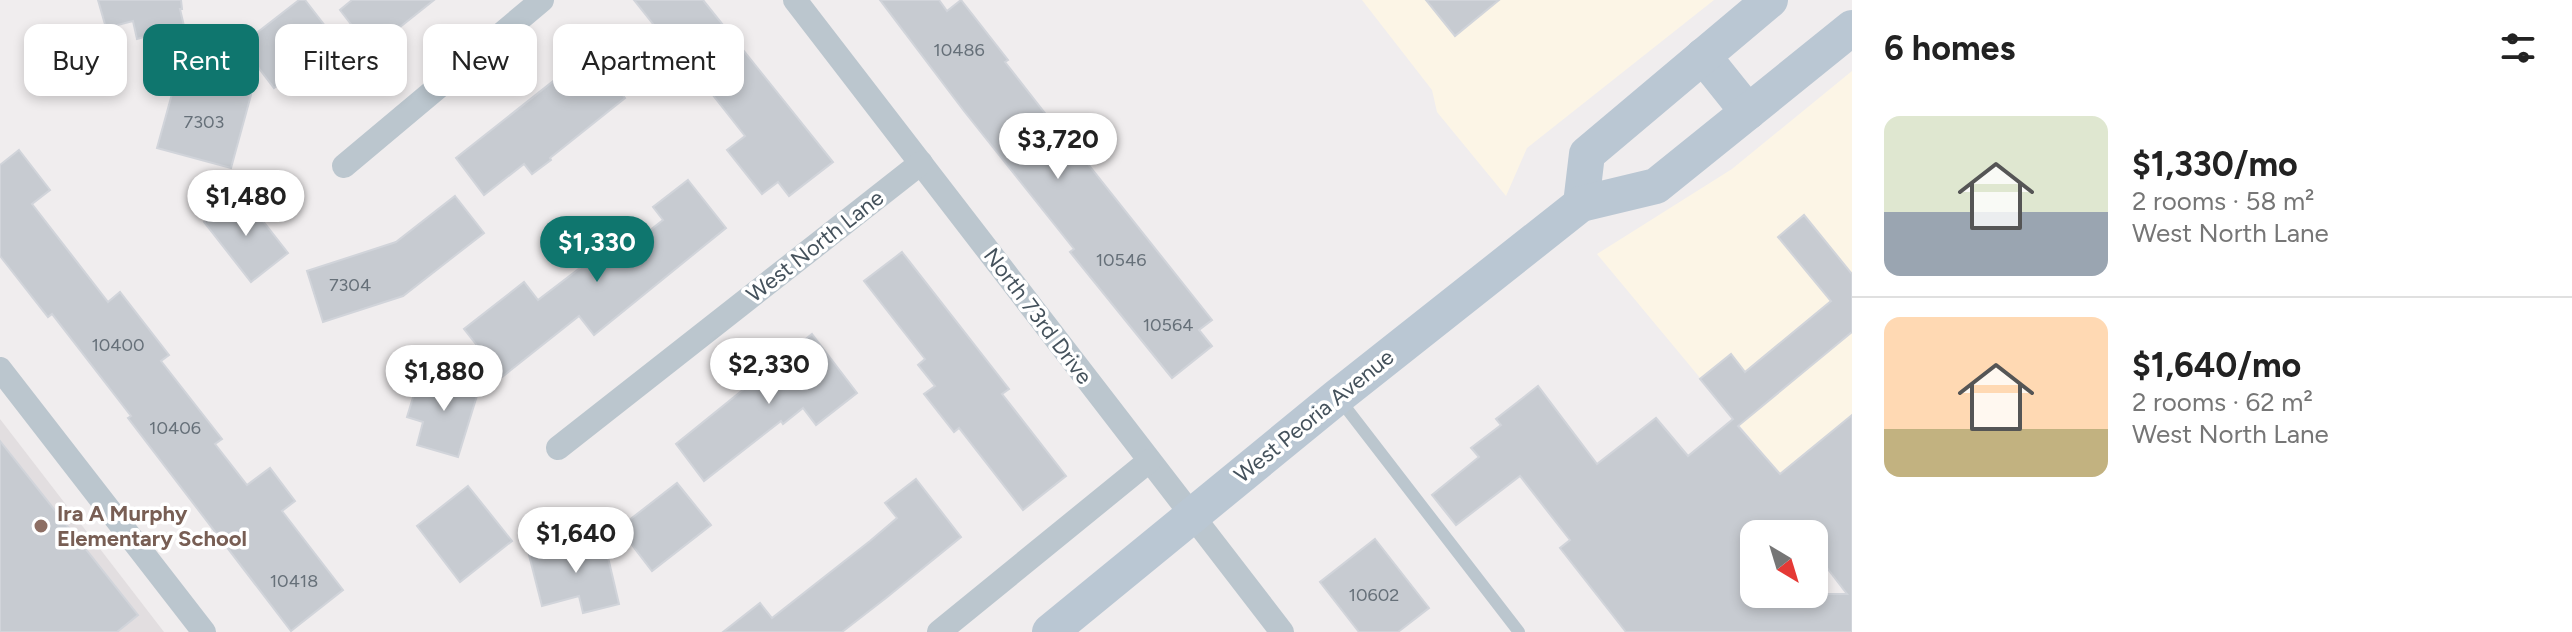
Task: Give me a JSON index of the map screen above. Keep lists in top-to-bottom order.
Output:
{
  "streets": {
    "main road": ["West Peoria Avenue"],
    "street": ["West North Lane", "North 73rd Drive"]
  },
  "crossings": [
    ["West North Lane", "North 73rd Drive"],
    ["North 73rd Drive", "West Peoria Avenue"]
  ],
  "places": ["Ira A Murphy Elementary School"],
  "house_numbers": [
    "10486",
    "7303",
    "10546",
    "7304",
    "10564",
    "10400",
    "10406",
    "10418",
    "10602"
  ],
  "north": "bottom right",
  "page": {
    "heading": "6 homes",
    "chip": [
      "Buy",
      "Rent",
      "Filters",
      "New",
      "Apartment"
    ],
    "list": [
      {
        "name": "$1,330/mo",
        "note": "2 rooms · 58 m² · West North Lane"
      },
      {
        "name": "$1,640/mo",
        "note": "2 rooms · 62 m² · West North Lane"
      }
    ],
    "price": [
      "$3,720",
      "$1,480",
      "$1,330",
      "$2,330",
      "$1,880",
      "$1,640"
    ]
  }
}
